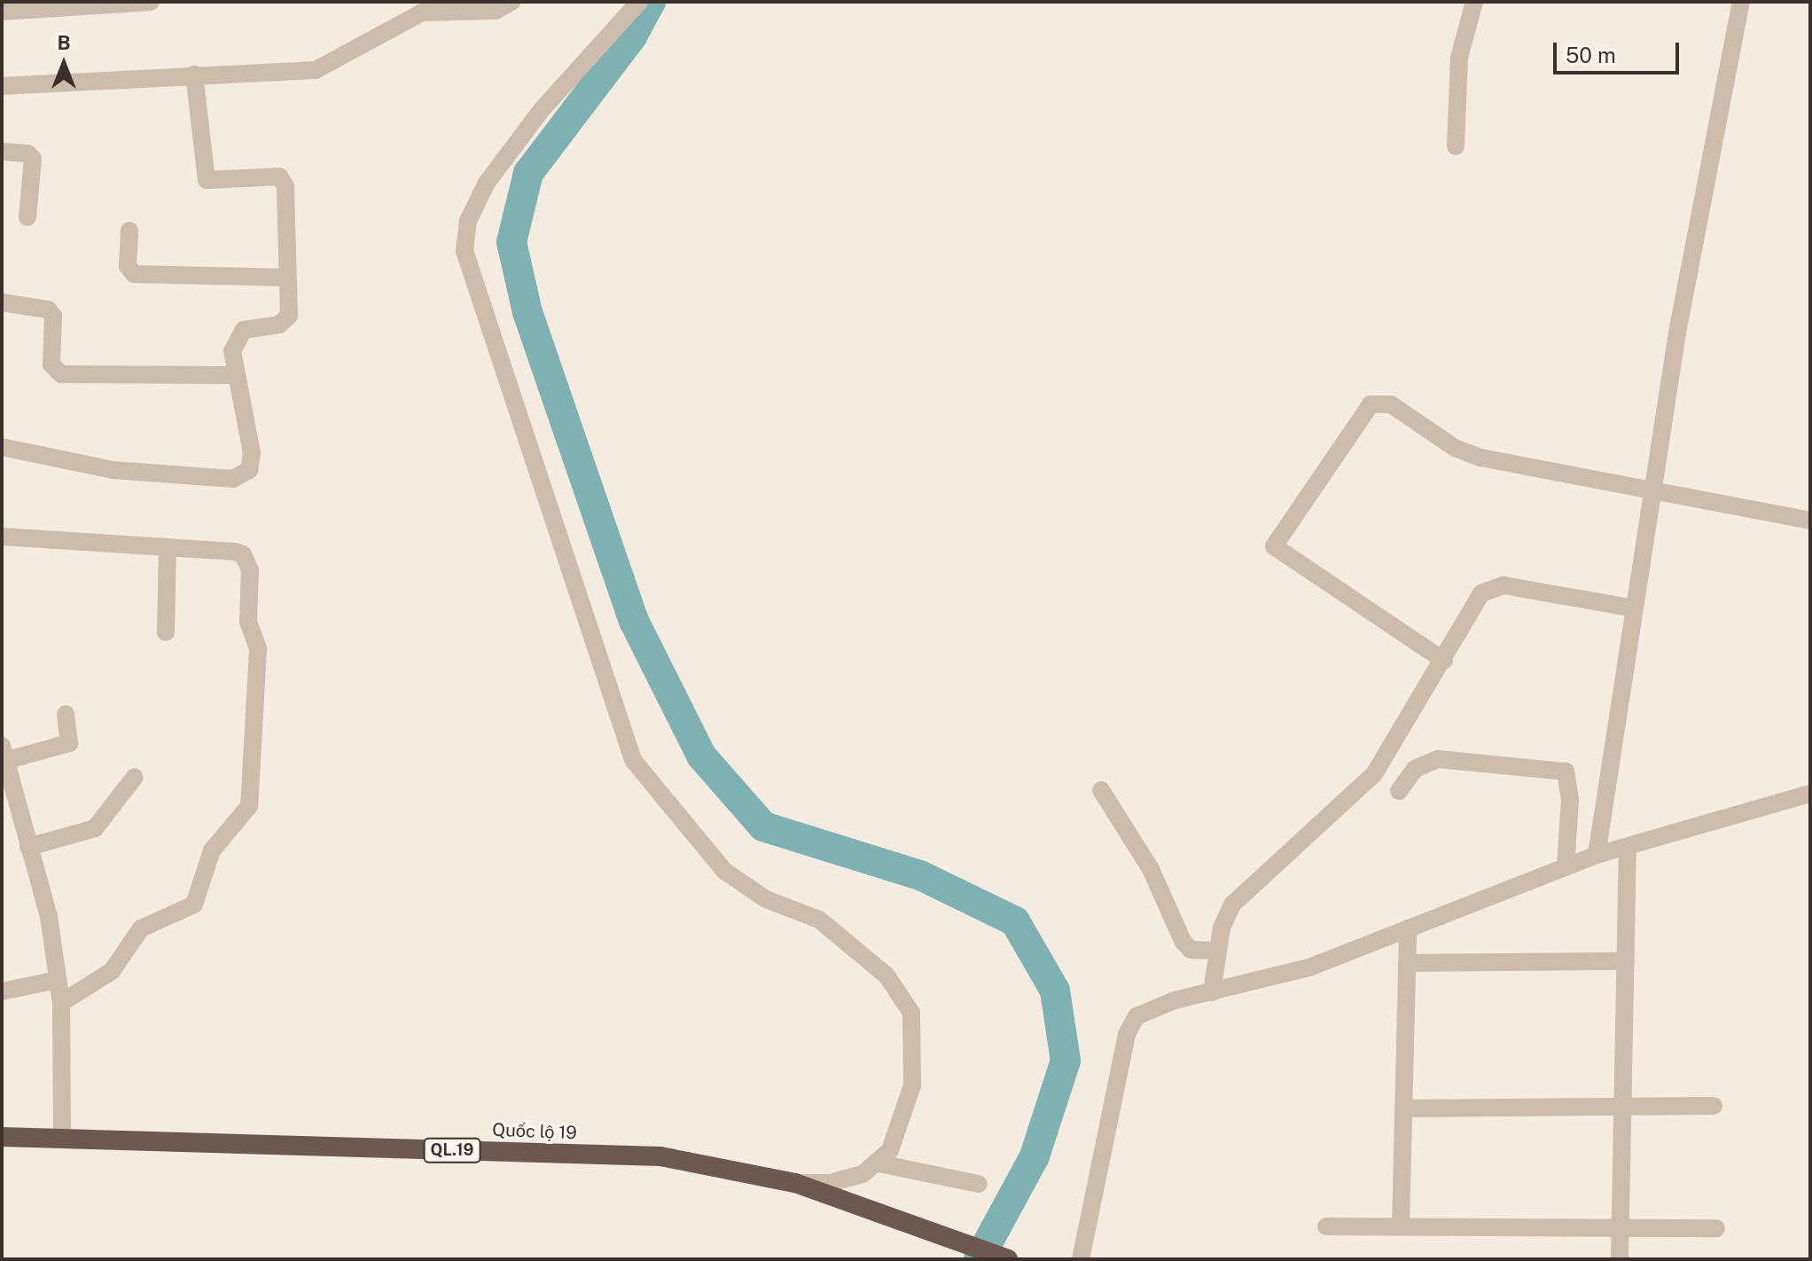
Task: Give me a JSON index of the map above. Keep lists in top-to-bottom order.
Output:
{
  "streets": {
    "highway": ["Quốc lộ 19", "QL.19"]
  },
  "scale_bar": "50 m",
  "north": "top"
}
